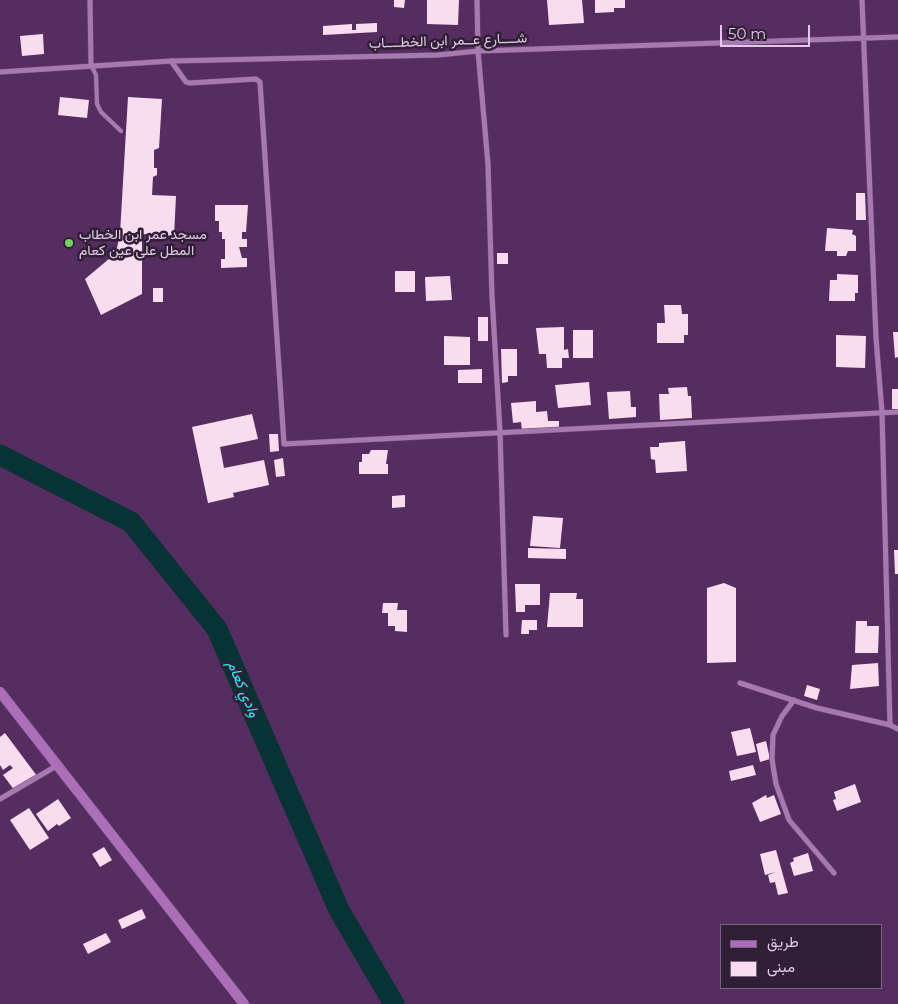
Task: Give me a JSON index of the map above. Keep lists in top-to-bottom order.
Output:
{
  "streets": {
    "street": ["شــــارع عــمر ابن الخطــــاب"]
  },
  "water": ["وادي كعام"],
  "places": ["مسجد عمر ابن الخطاب المطل على عين كعام"],
  "legend": ["طريق", "مبنى"],
  "scale_bar": "50 m"
}
